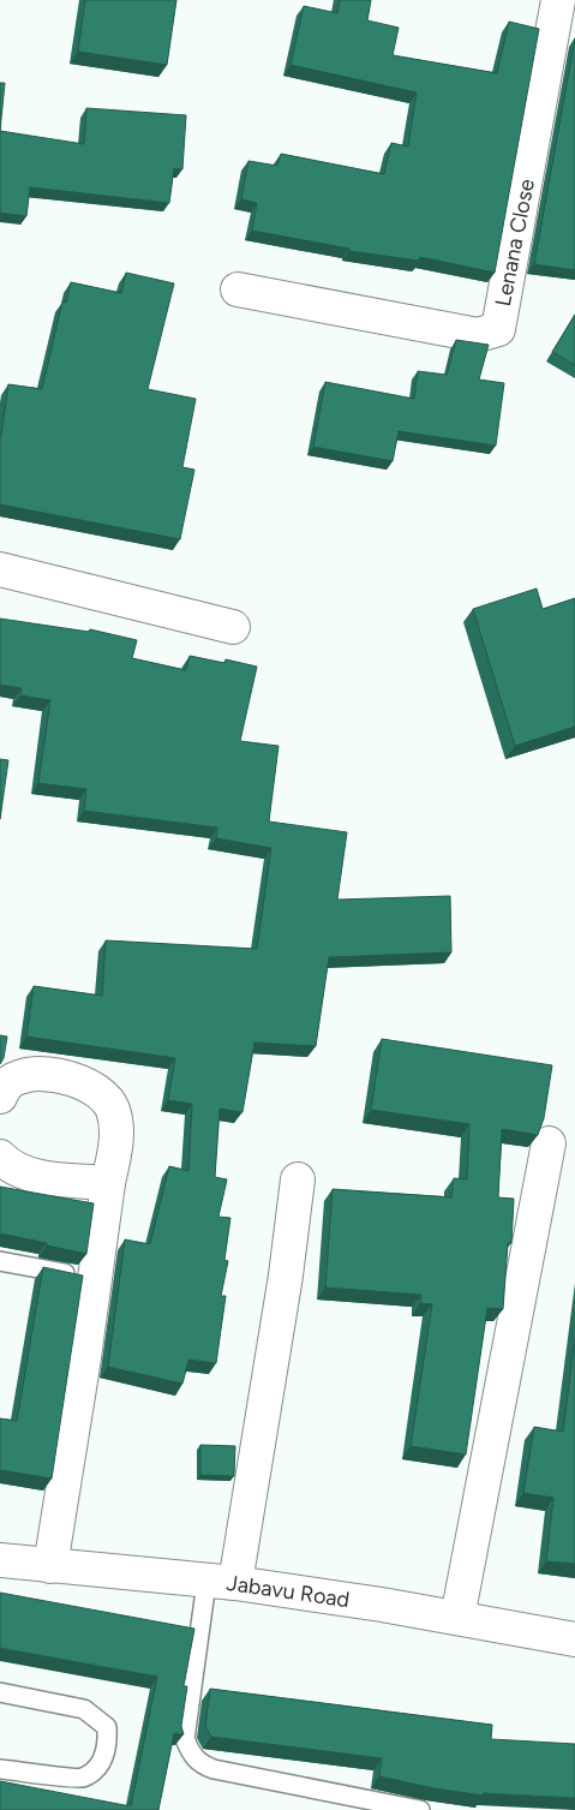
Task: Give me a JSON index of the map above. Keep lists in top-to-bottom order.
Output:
{
  "streets": {
    "street": ["Lenana Close", "Jabavu Road"]
  }
}
